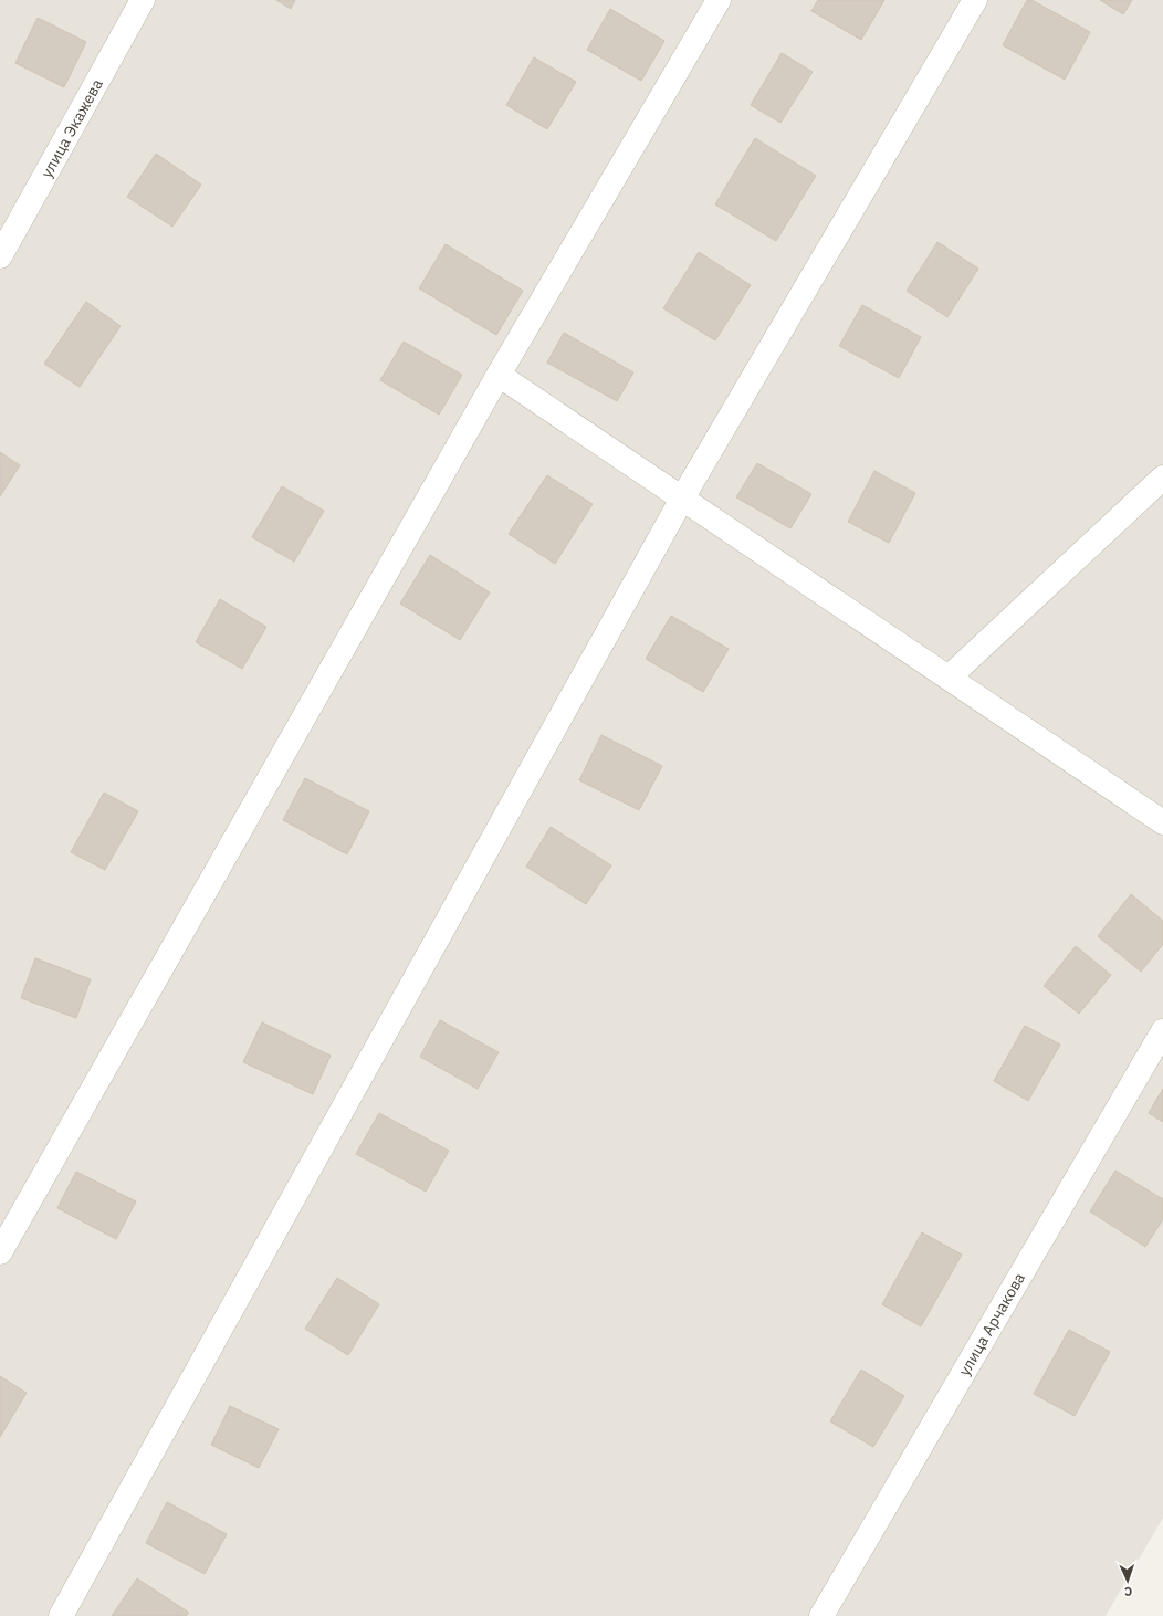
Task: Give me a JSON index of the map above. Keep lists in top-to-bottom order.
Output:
{
  "streets": {
    "street": ["улица Экажева", "улица Арчакова"]
  },
  "north": "bottom"
}
